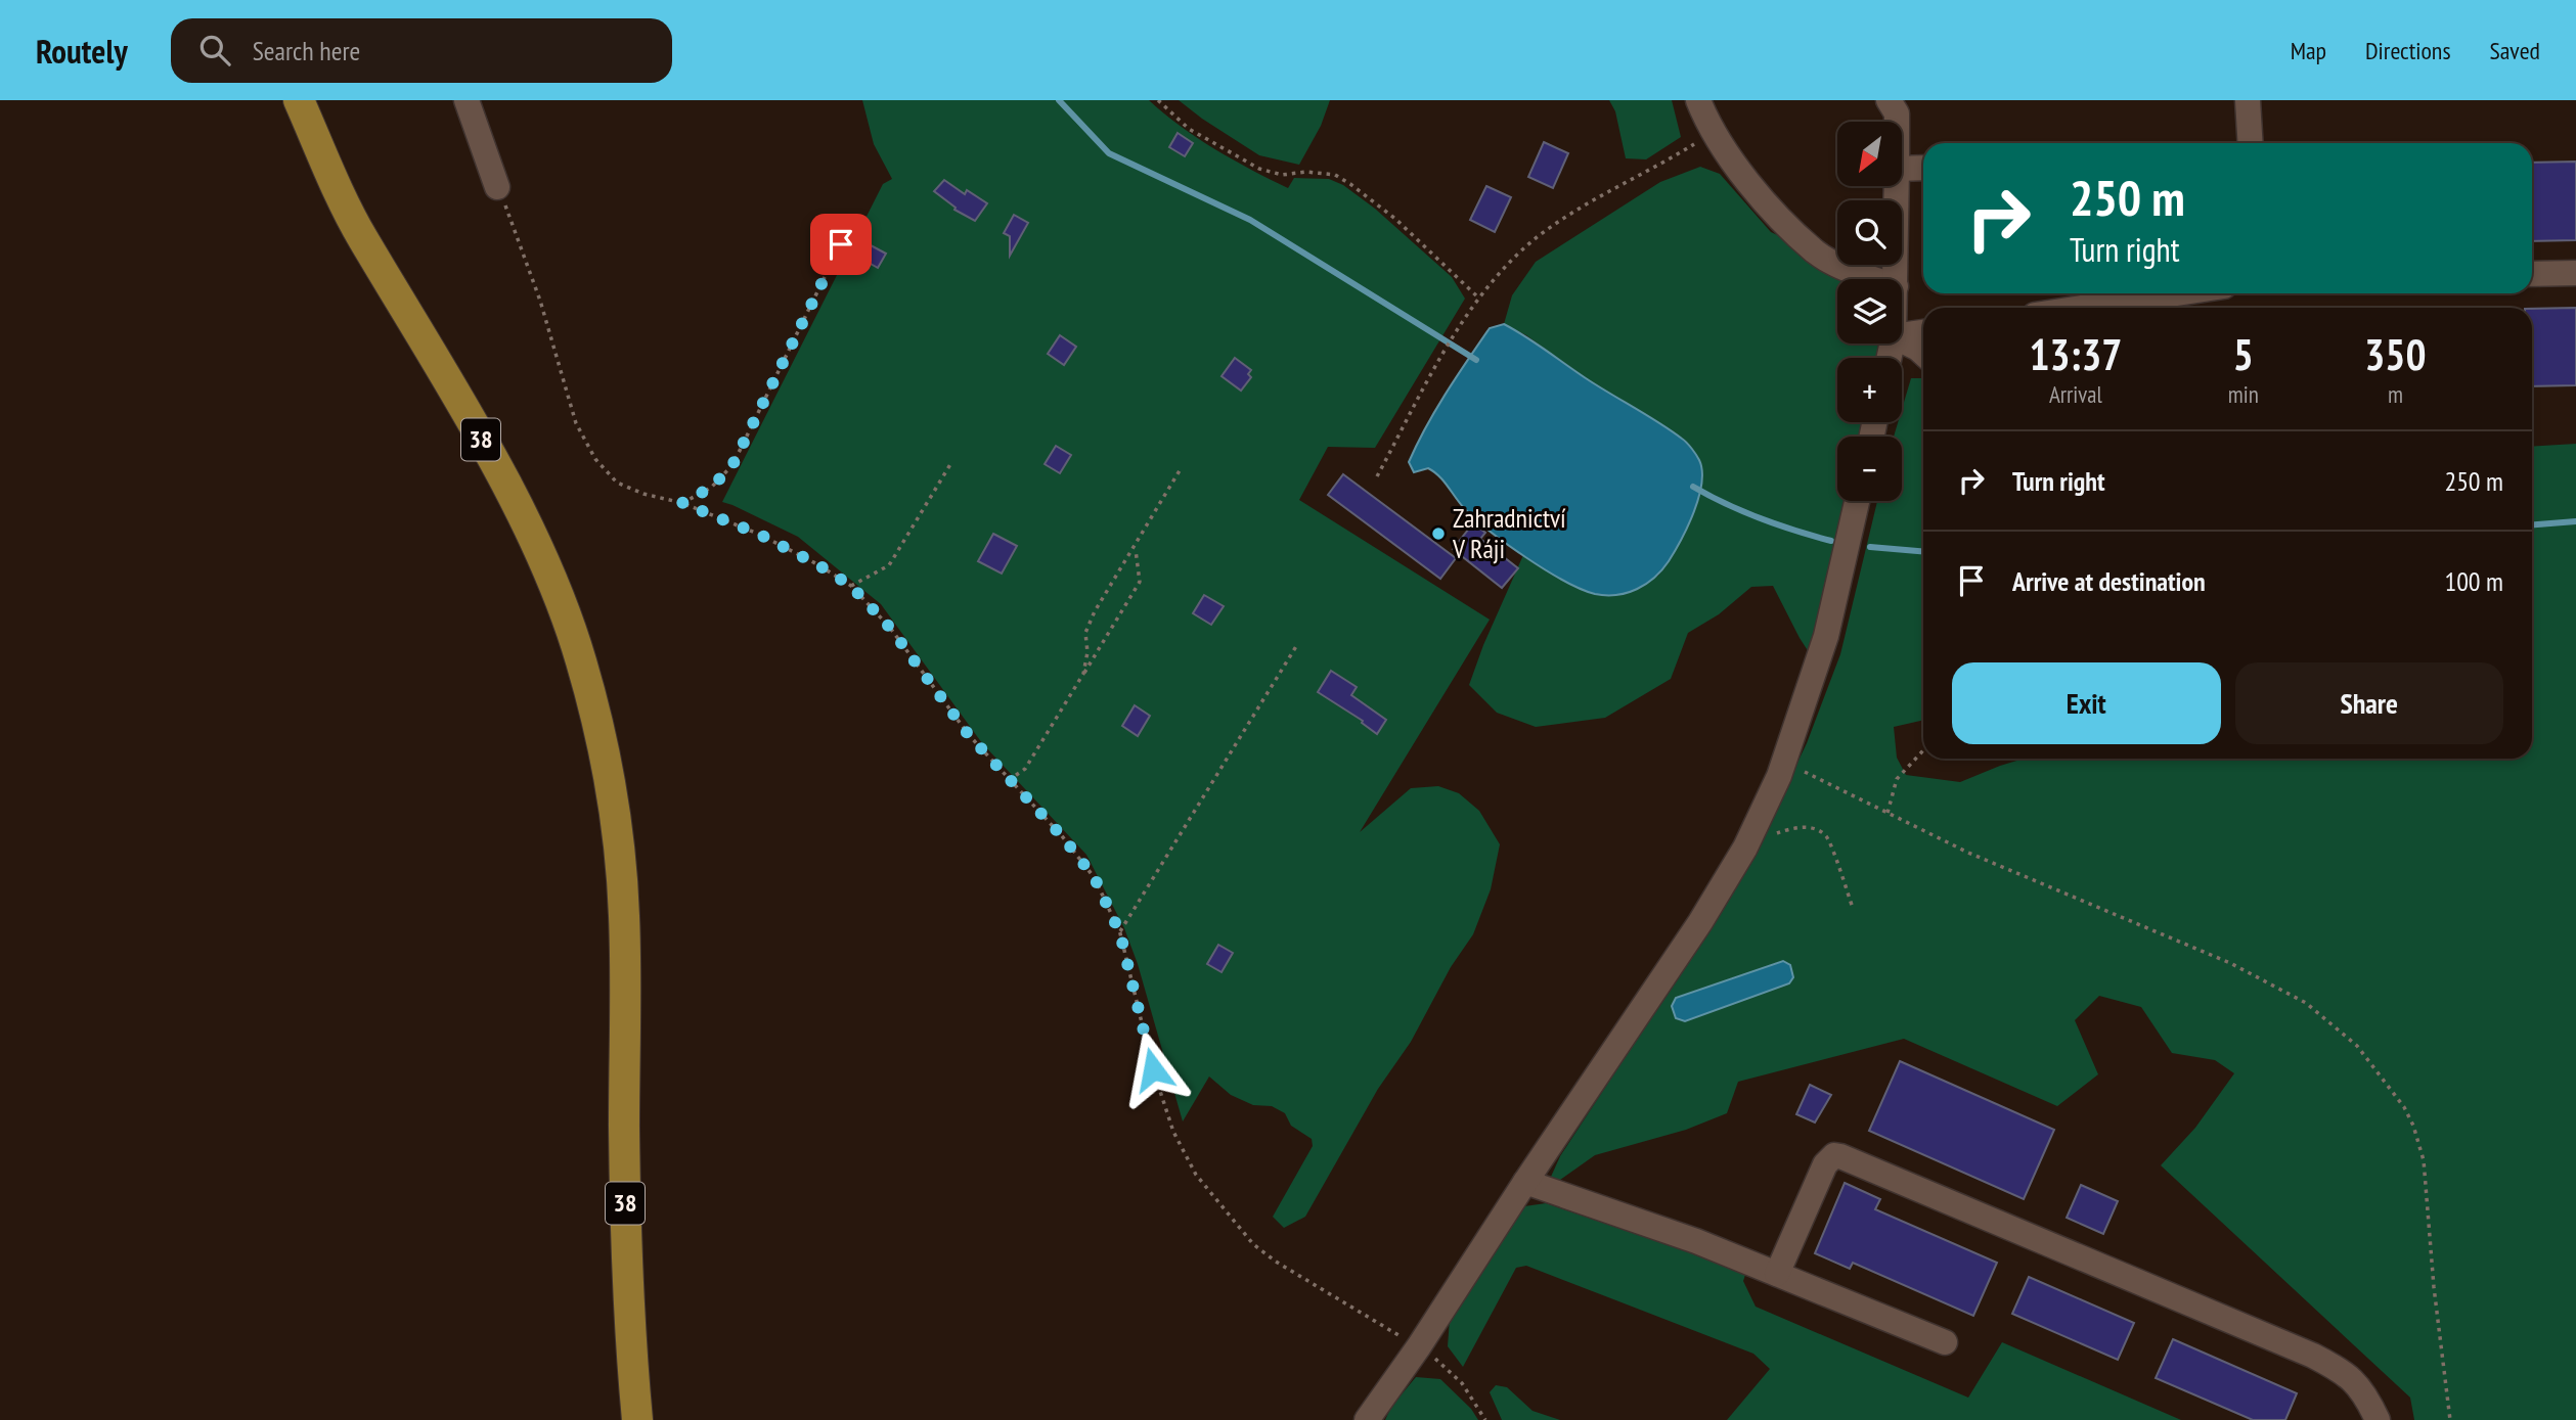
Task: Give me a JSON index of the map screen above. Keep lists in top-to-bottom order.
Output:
{
  "streets": {
    "main road": ["38"]
  },
  "places": ["Zahradnictví V Ráji"],
  "north": "bottom left",
  "page": {
    "header": "Routely",
    "search": "Search here",
    "nav": ["Map", "Directions", "Saved"],
    "map_buttons": ["+", "−"],
    "turn": ["250 m", "Turn right"],
    "eta": [
      "13:37",
      "Arrival",
      "5",
      "min",
      "350",
      "m"
    ],
    "list": [
      {
        "name": "Turn right",
        "value": "250 m"
      },
      {
        "name": "Arrive at destination",
        "value": "100 m"
      }
    ],
    "buttons": ["Exit", "Share"]
  }
}
